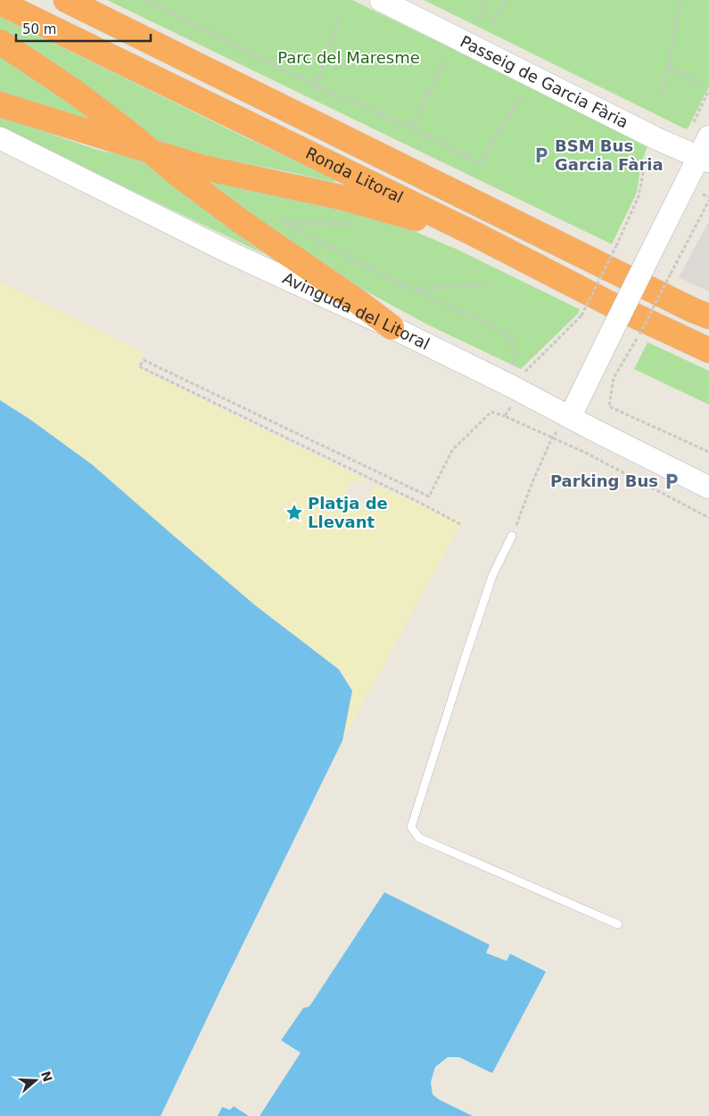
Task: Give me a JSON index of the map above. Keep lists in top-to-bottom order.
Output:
{
  "streets": {
    "highway": ["Ronda Litoral"],
    "main road": ["Passeig de Garcia Fària", "Avinguda del Litoral"]
  },
  "parks": ["Parc del Maresme"],
  "places": {
    "parking": ["BSM Bus Garcia Fària", "Parking Bus"],
    "place": ["Platja de Llevant"]
  },
  "scale_bar": "50 m",
  "north": "right"
}
